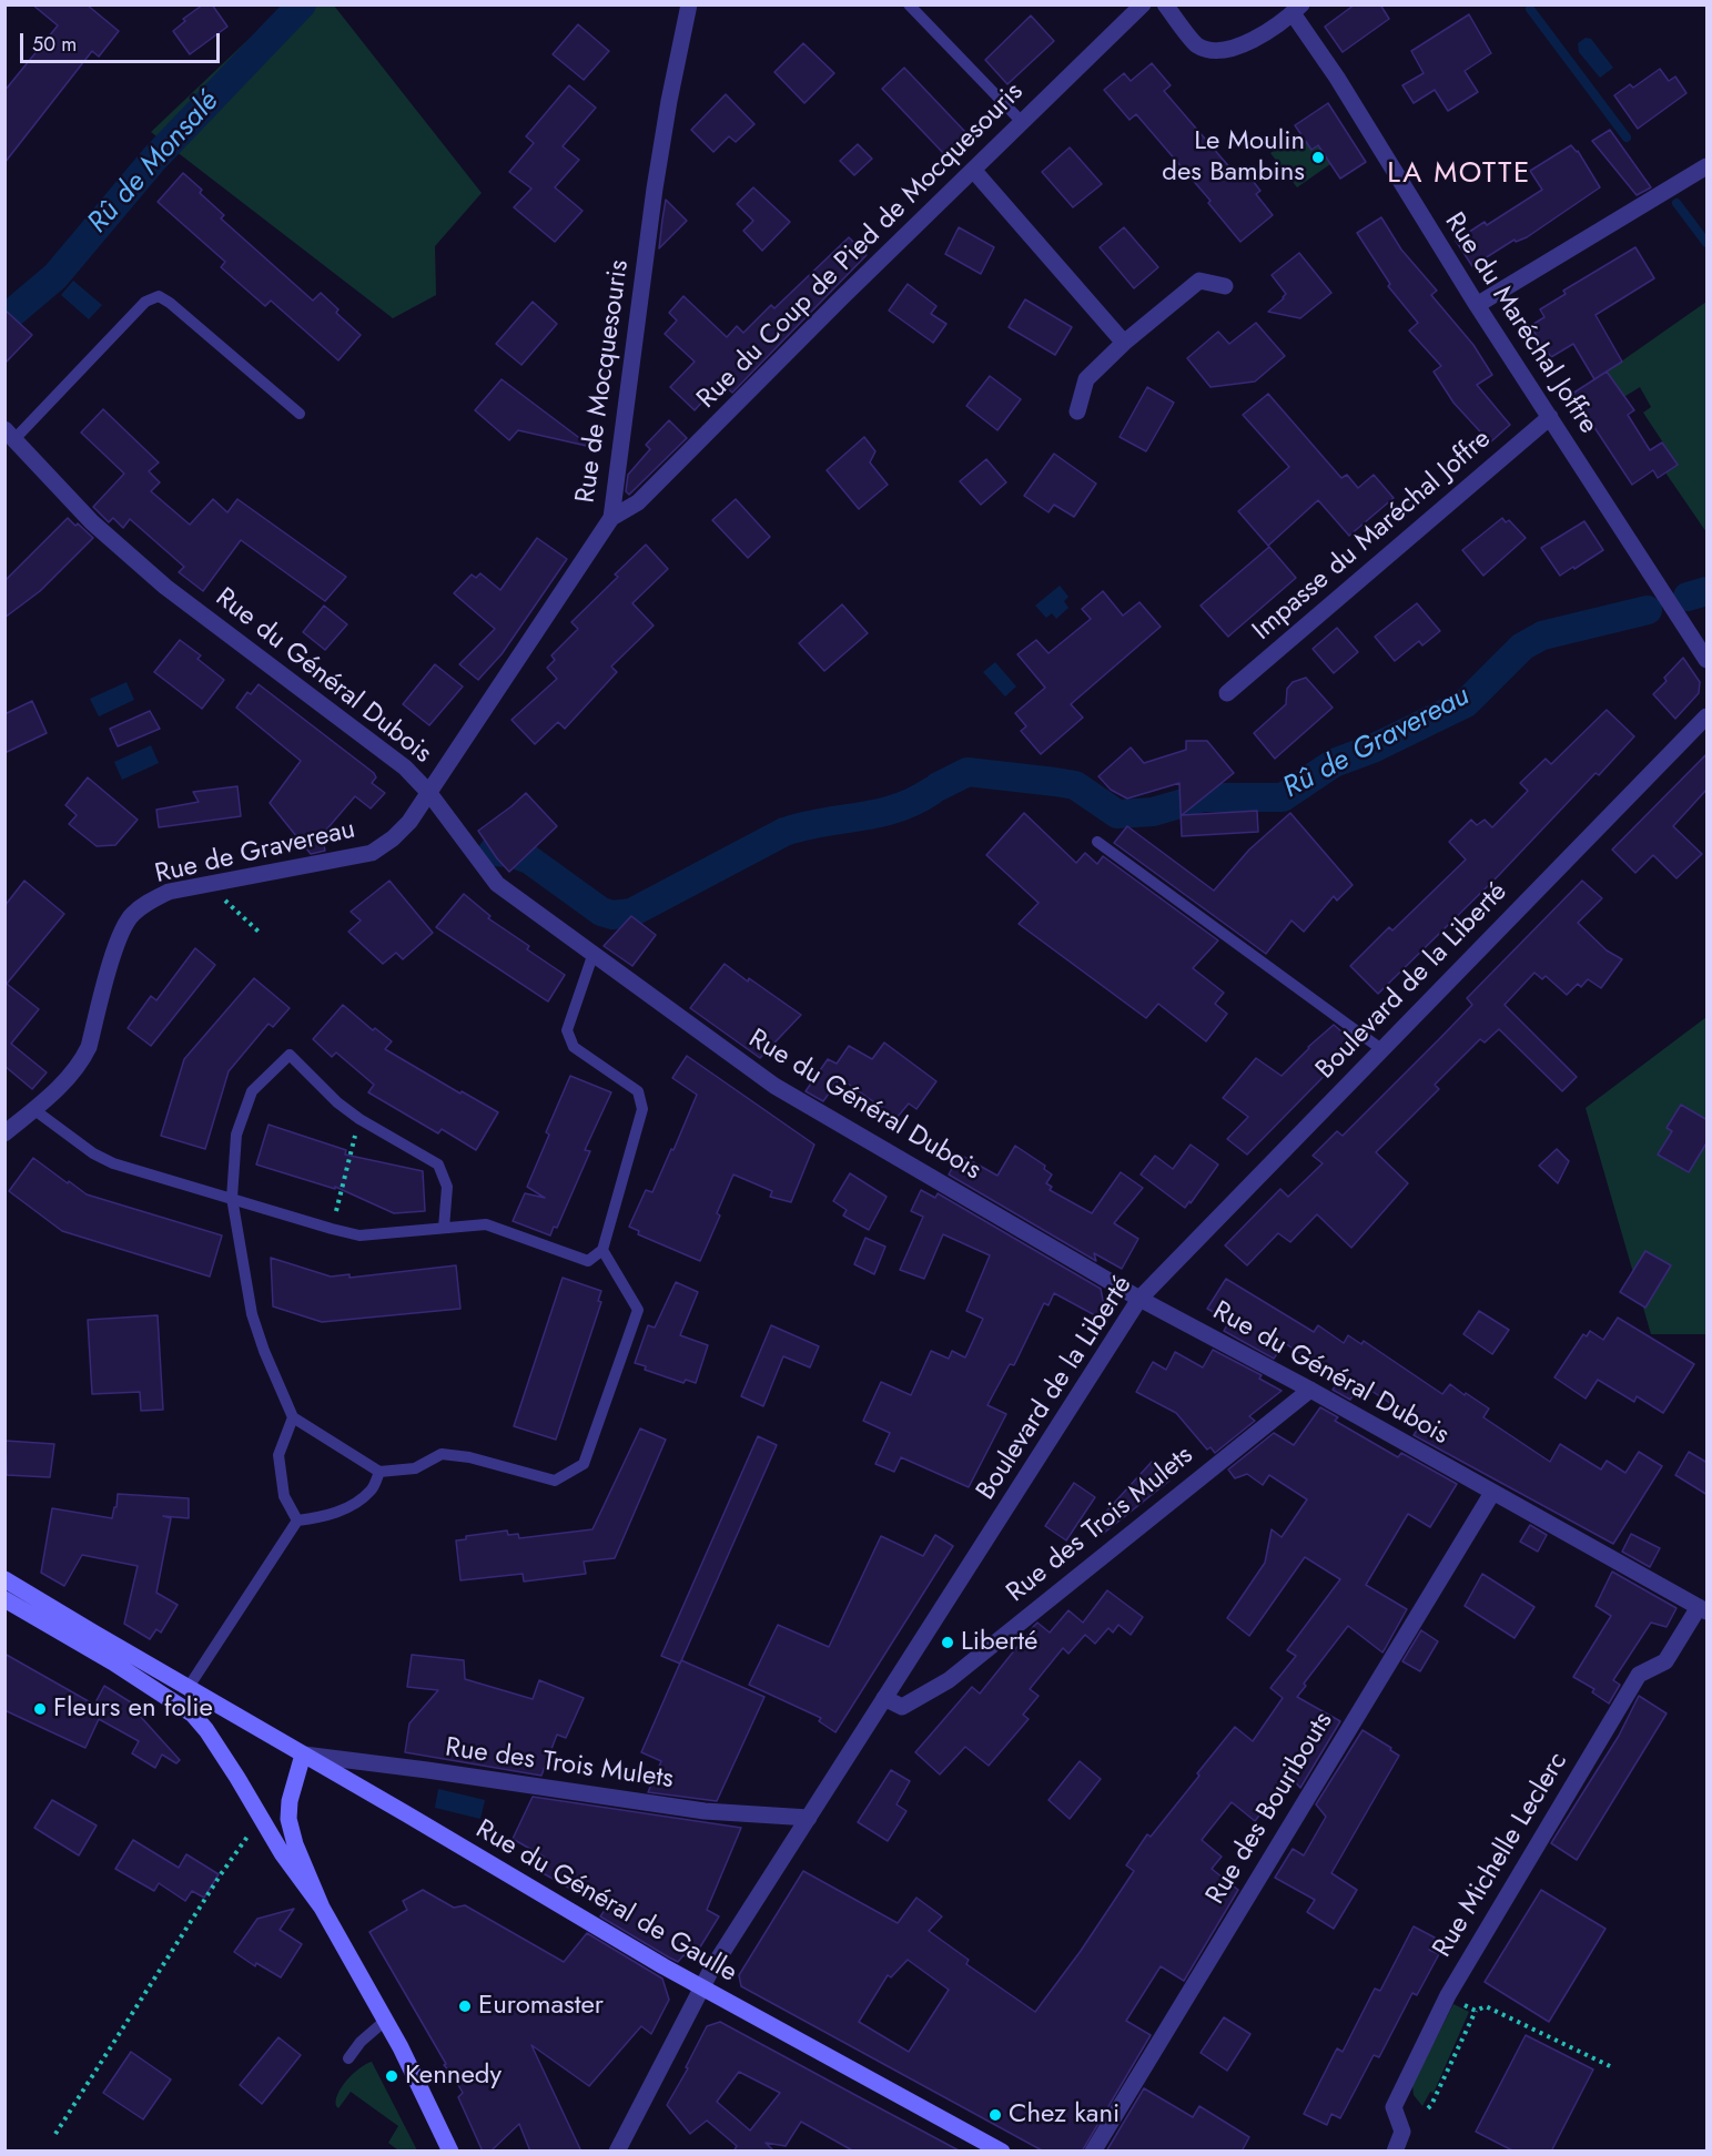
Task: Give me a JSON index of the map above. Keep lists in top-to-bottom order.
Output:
{
  "streets": {
    "main road": ["Rue du Général de Gaulle"],
    "street": [
      "Rue du Coup de Pied de Mocquesouris",
      "Rue du Maréchal Joffre",
      "Rue de Mocquesouris",
      "Impasse du Maréchal Joffre",
      "Rue du Général Dubois",
      "Rue de Gravereau",
      "Boulevard de la Liberté",
      "Rue des Trois Mulets",
      "Rue des Bouribouts",
      "Rue Michelle Leclerc"
    ]
  },
  "crossings": [
    ["Rue du Coup de Pied de Mocquesouris", "Rue de Mocquesouris"],
    ["Rue du Maréchal Joffre", "Impasse du Maréchal Joffre"],
    ["Rue de Mocquesouris", "Rue du Général Dubois"],
    ["Rue de Mocquesouris", "Rue de Gravereau"],
    ["Rue du Général Dubois", "Rue de Gravereau"],
    ["Rue du Général Dubois", "Boulevard de la Liberté"],
    ["Rue du Général Dubois", "Rue des Trois Mulets"],
    ["Rue du Général Dubois", "Rue des Bouribouts"],
    ["Rue du Général Dubois", "Rue Michelle Leclerc"],
    ["Boulevard de la Liberté", "Rue des Trois Mulets"],
    ["Boulevard de la Liberté", "Rue du Général de Gaulle"],
    ["Rue des Trois Mulets", "Rue du Général de Gaulle"]
  ],
  "districts": ["LA MOTTE"],
  "water": ["Rû de Monsalé", "Rû de Gravereau"],
  "places": [
    "Le Moulin des Bambins",
    "Liberté",
    "Fleurs en folie",
    "Euromaster",
    "Kennedy",
    "Chez kani"
  ],
  "scale_bar": "50 m"
}
